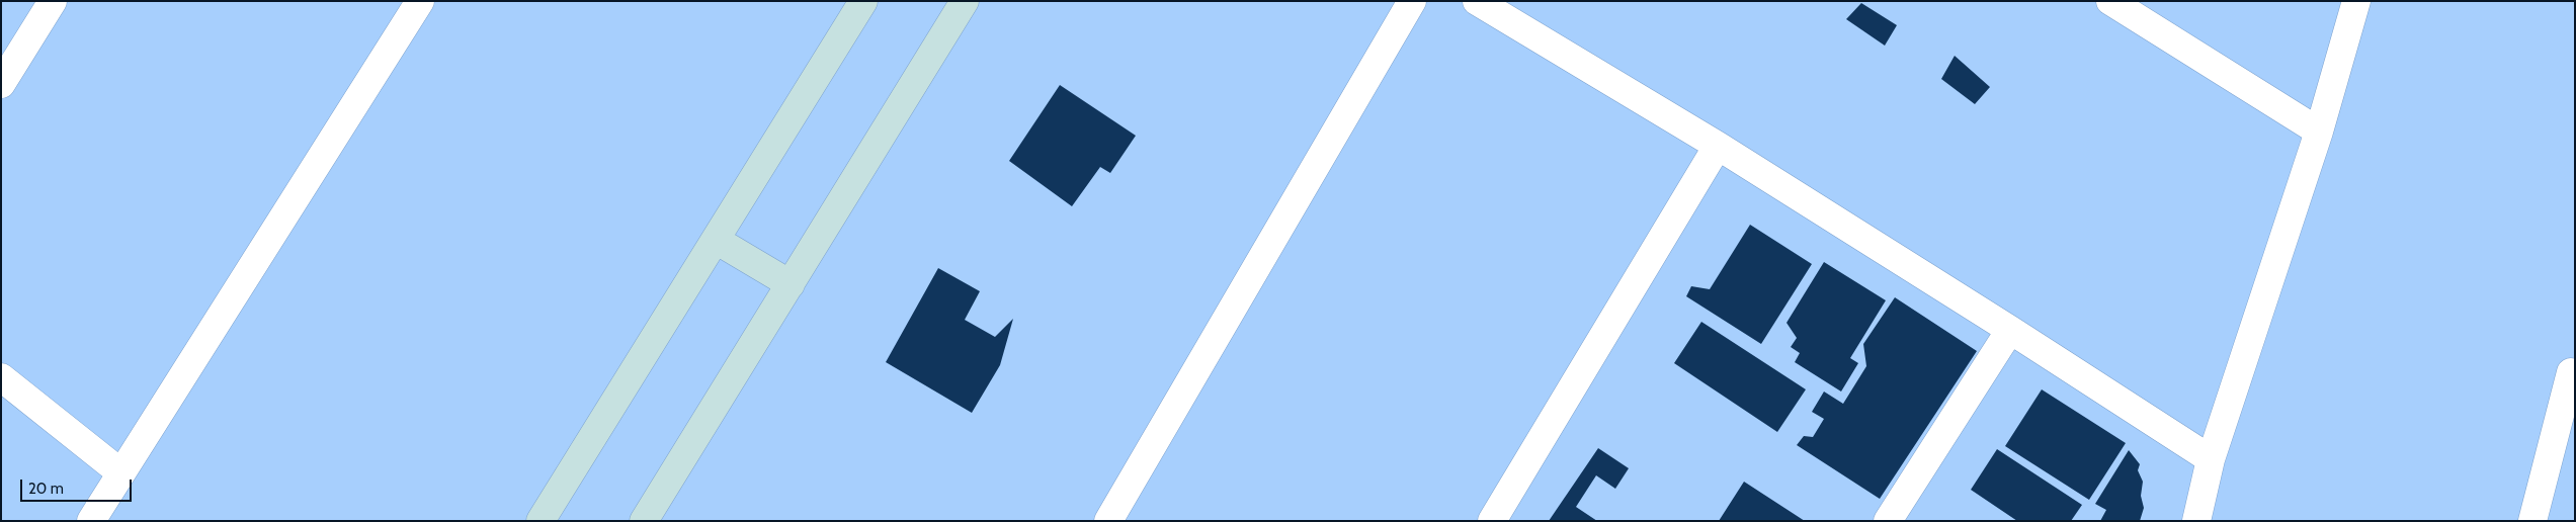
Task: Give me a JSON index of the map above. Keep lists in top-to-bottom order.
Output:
{
  "scale_bar": "20 m"
}
